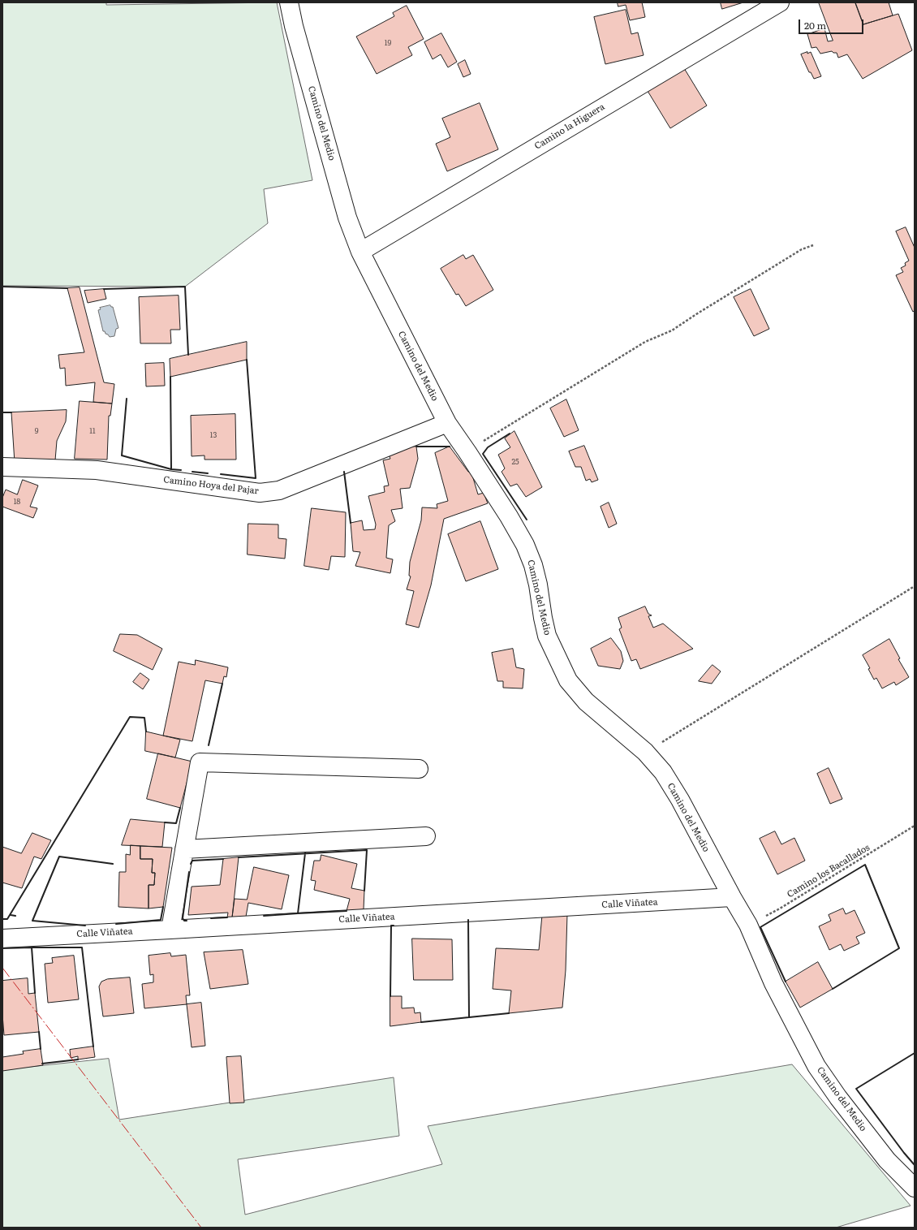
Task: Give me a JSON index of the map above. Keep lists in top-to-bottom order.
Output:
{
  "streets": {
    "street": [
      "Camino del Medio",
      "Camino la Higuera",
      "Camino Hoya del Pajar",
      "Calle Viñatea"
    ],
    "path": ["Camino los Bacallados"]
  },
  "crossings": [
    ["Camino del Medio", "Camino la Higuera"],
    ["Camino del Medio", "Camino Hoya del Pajar"],
    ["Camino del Medio", "Camino los Bacallados"],
    ["Camino del Medio", "Calle Viñatea"]
  ],
  "house_numbers": [
    "19",
    "9",
    "11",
    "13",
    "25",
    "18"
  ],
  "scale_bar": "20 m"
}
